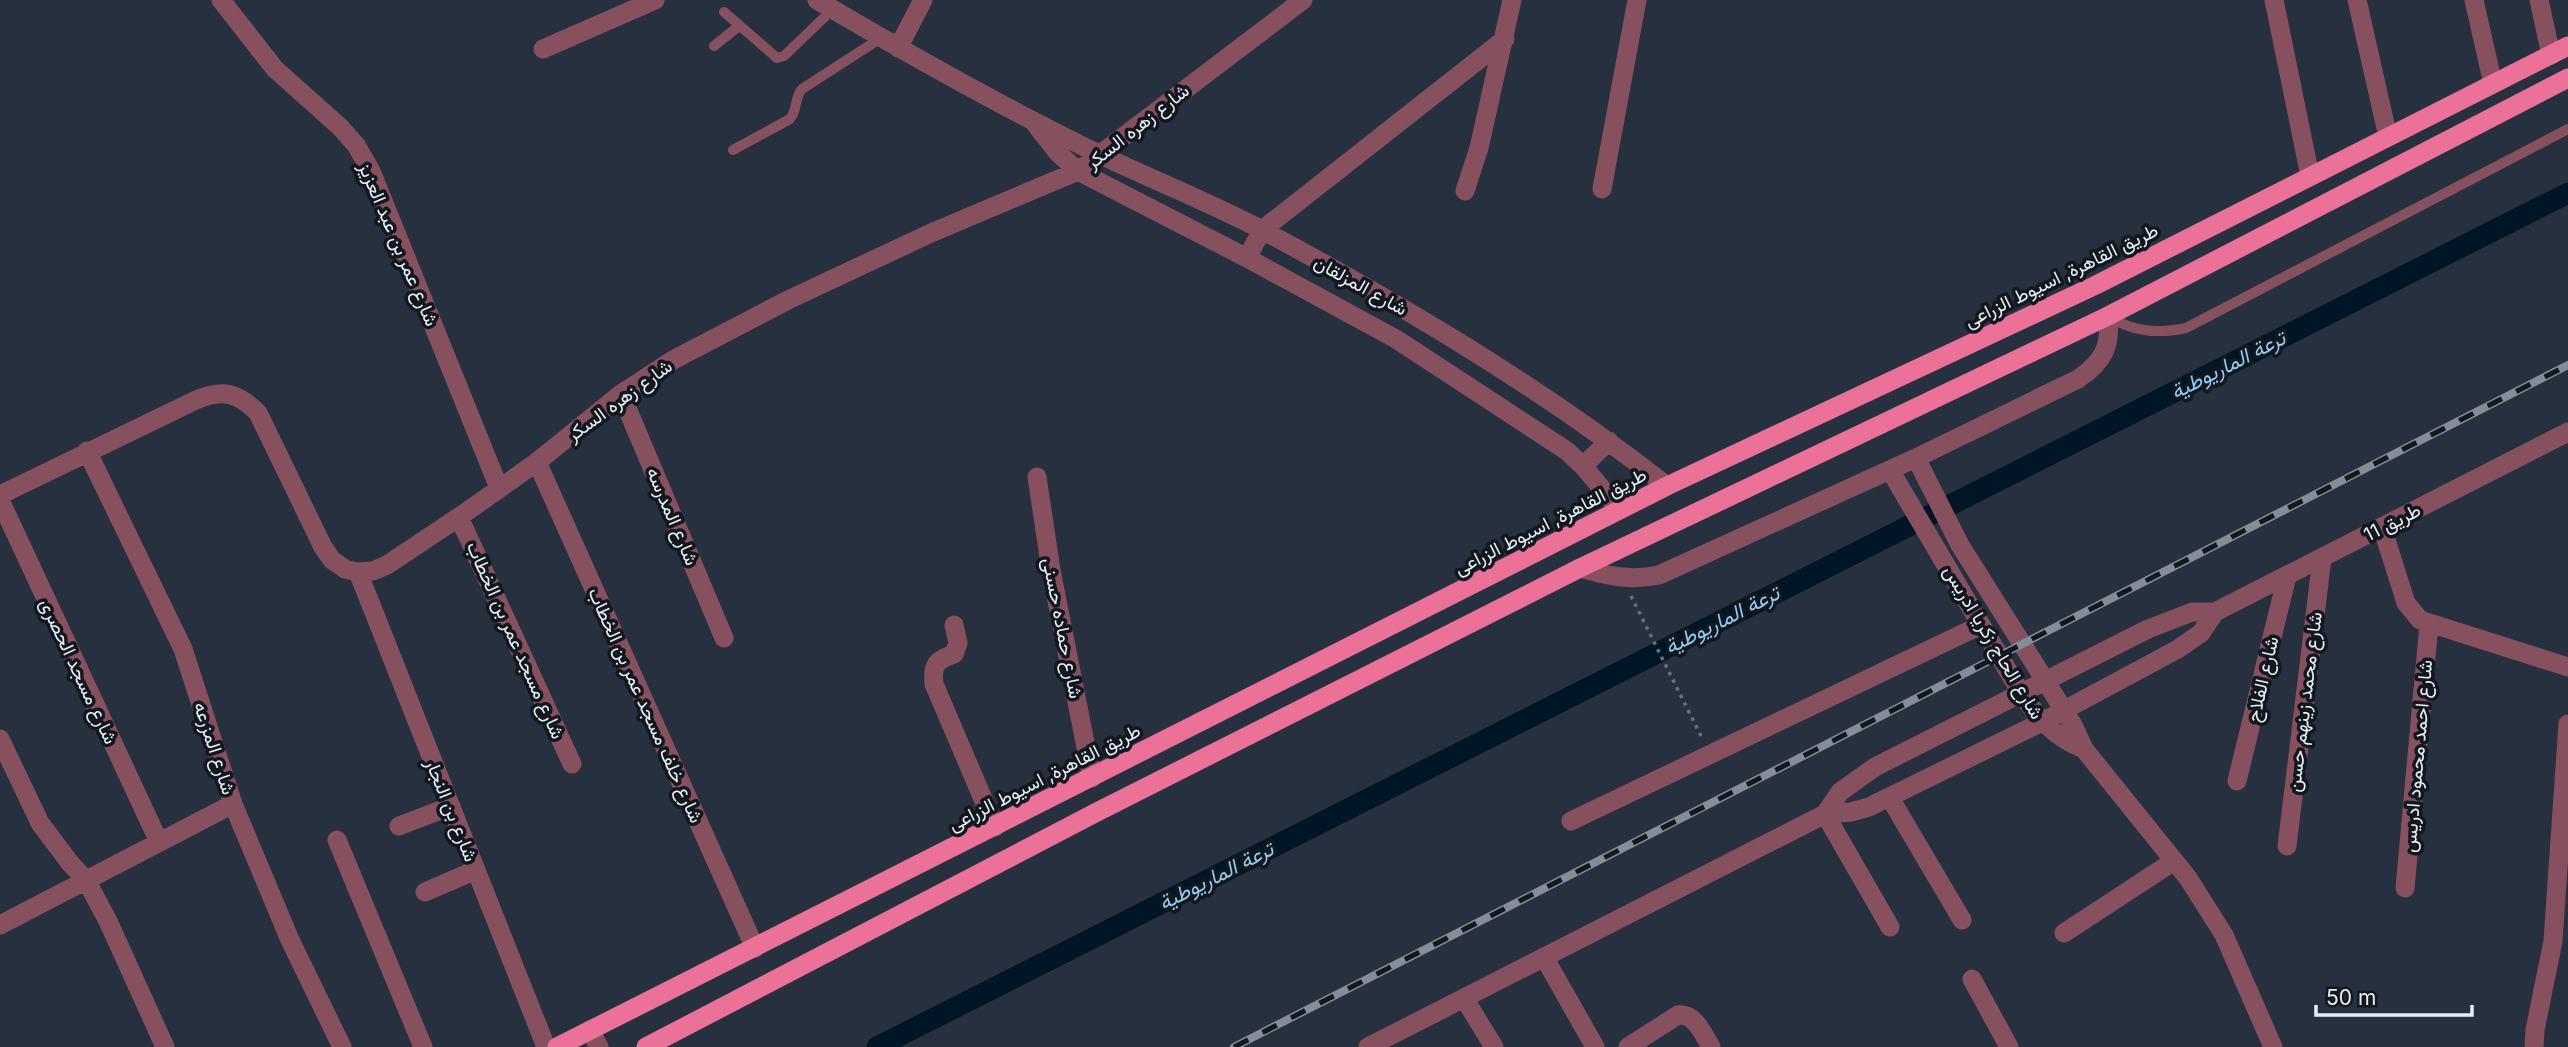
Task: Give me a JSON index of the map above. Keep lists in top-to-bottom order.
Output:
{
  "streets": {
    "highway": ["طريق القاهرة, اسيوط الزراعى"],
    "street": [
      "شارع زهره السكر",
      "شارع عمر بن عبد العزيز",
      "شارع المزلقان",
      "شارع المدرسه",
      "طريق 11",
      "شارع حماده حسنى",
      "شارع مسجد عمر بن الخطاب",
      "شارع الحاج زكريا ادريس",
      "شارع مسجد الحصرى",
      "شارع الفلاح",
      "شارع محمد زينهم حسن",
      "شارع خلف مسجد عمر بن الخطاب",
      "شارع المزرعه",
      "شارع احمد محمود ادريس",
      "شارع بن النجار"
    ]
  },
  "crossings": [
    ["شارع زهره السكر", "شارع عمر بن عبد العزيز"],
    ["شارع زهره السكر", "شارع المزلقان"],
    ["شارع زهره السكر", "شارع المدرسه"],
    ["شارع زهره السكر", "شارع مسجد عمر بن الخطاب"],
    ["شارع زهره السكر", "شارع خلف مسجد عمر بن الخطاب"],
    ["شارع زهره السكر", "شارع بن النجار"],
    ["طريق القاهرة, اسيوط الزراعى", "شارع المزلقان"],
    ["طريق القاهرة, اسيوط الزراعى", "شارع حماده حسنى"],
    ["طريق القاهرة, اسيوط الزراعى", "شارع خلف مسجد عمر بن الخطاب"],
    ["طريق 11", "شارع الحاج زكريا ادريس"],
    ["طريق 11", "شارع الفلاح"],
    ["طريق 11", "شارع محمد زينهم حسن"]
  ],
  "water": ["ترعة الماريوطية"],
  "scale_bar": "50 m"
}
